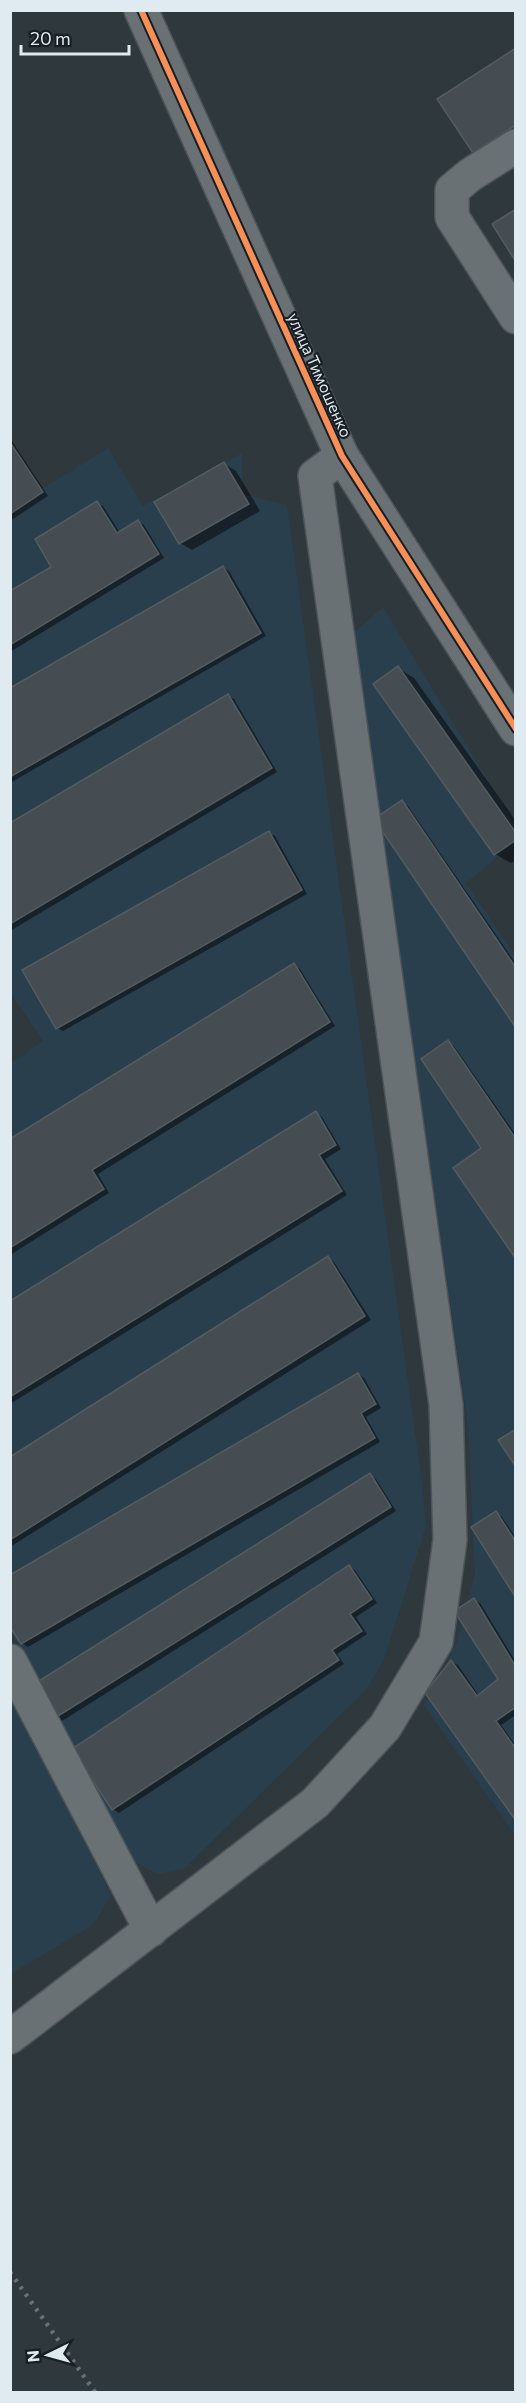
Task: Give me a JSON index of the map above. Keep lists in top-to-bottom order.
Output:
{
  "streets": {
    "street": ["улица Тимошенко"]
  },
  "scale_bar": "20 m",
  "north": "left"
}
